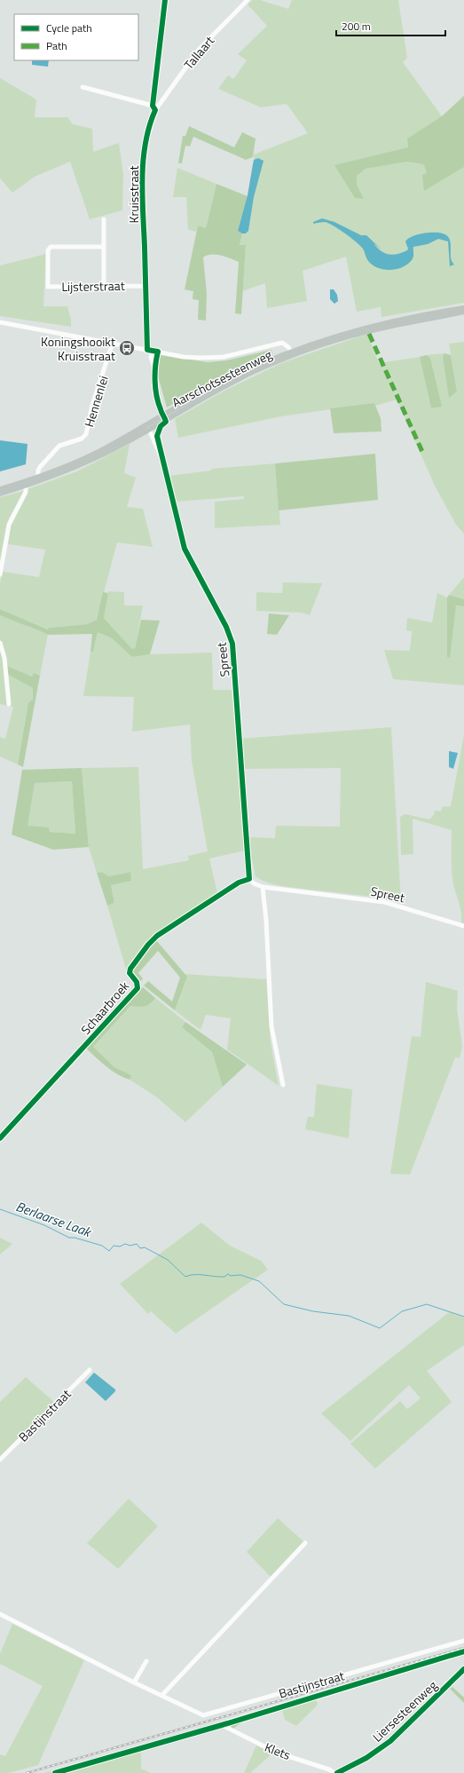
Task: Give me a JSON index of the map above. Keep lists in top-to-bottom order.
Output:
{
  "streets": {
    "main road": ["Aarschotsesteenweg"],
    "street": [
      "Tallaart",
      "Kruisstraat",
      "Lijsterstraat",
      "Hennenlei",
      "Spreet",
      "Schaarbroek",
      "Bastijnstraat",
      "Liersesteenweg",
      "Klets"
    ]
  },
  "crossings": [
    ["Tallaart", "Kruisstraat"],
    ["Kruisstraat", "Lijsterstraat"],
    ["Aarschotsesteenweg", "Hennenlei"],
    ["Aarschotsesteenweg", "Spreet"],
    ["Spreet", "Schaarbroek"],
    ["Liersesteenweg", "Klets"]
  ],
  "water": ["Berlaarse Laak"],
  "places": {
    "bus stop": ["Koningshooikt Kruisstraat"]
  },
  "legend": ["Cycle path", "Path"],
  "scale_bar": "200 m"
}
